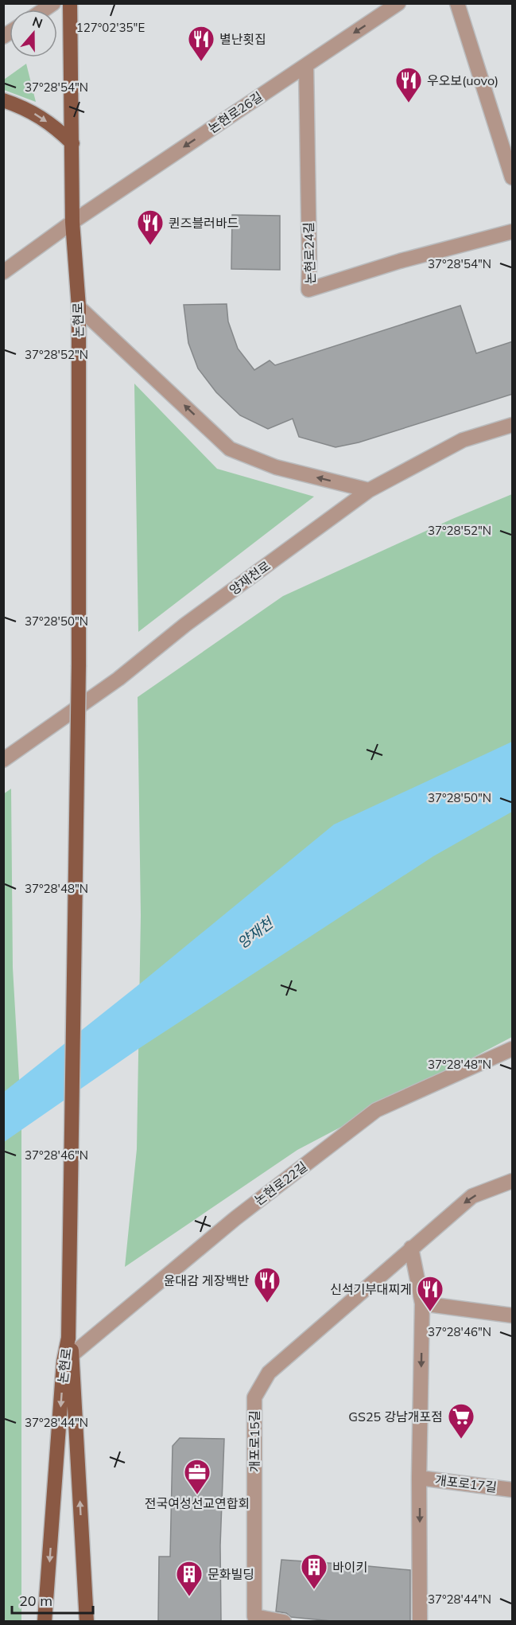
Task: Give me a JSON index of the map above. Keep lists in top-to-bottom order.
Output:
{
  "streets": {
    "main road": ["논현로"],
    "street": [
      "논현로26길",
      "논현로24길",
      "양재천로",
      "논현로22길",
      "개포로15길",
      "개포로17길"
    ]
  },
  "crossings": [
    ["논현로26길", "논현로24길"],
    ["논현로26길", "논현로"],
    ["논현로", "논현로22길"]
  ],
  "one_way": ["논현로26길"],
  "water": ["양재천"],
  "places": {
    "restaurant": [
      "별난횟집",
      "우오보(uovo)",
      "퀸즈블러바드",
      "윤대감 게장백반",
      "신석기부대찌게"
    ],
    "supermarket": ["GS25 강남개포점"],
    "office": ["전국여성선교연합회"],
    "building": ["바이키", "문화빌딩"]
  },
  "scale_bar": "20 m",
  "north": "top",
  "coordinates": [
    "127°02'35\"E",
    "37°28'54\"N",
    "37°28'52\"N",
    "37°28'50\"N",
    "37°28'48\"N",
    "37°28'46\"N",
    "37°28'44\"N"
  ]
}
